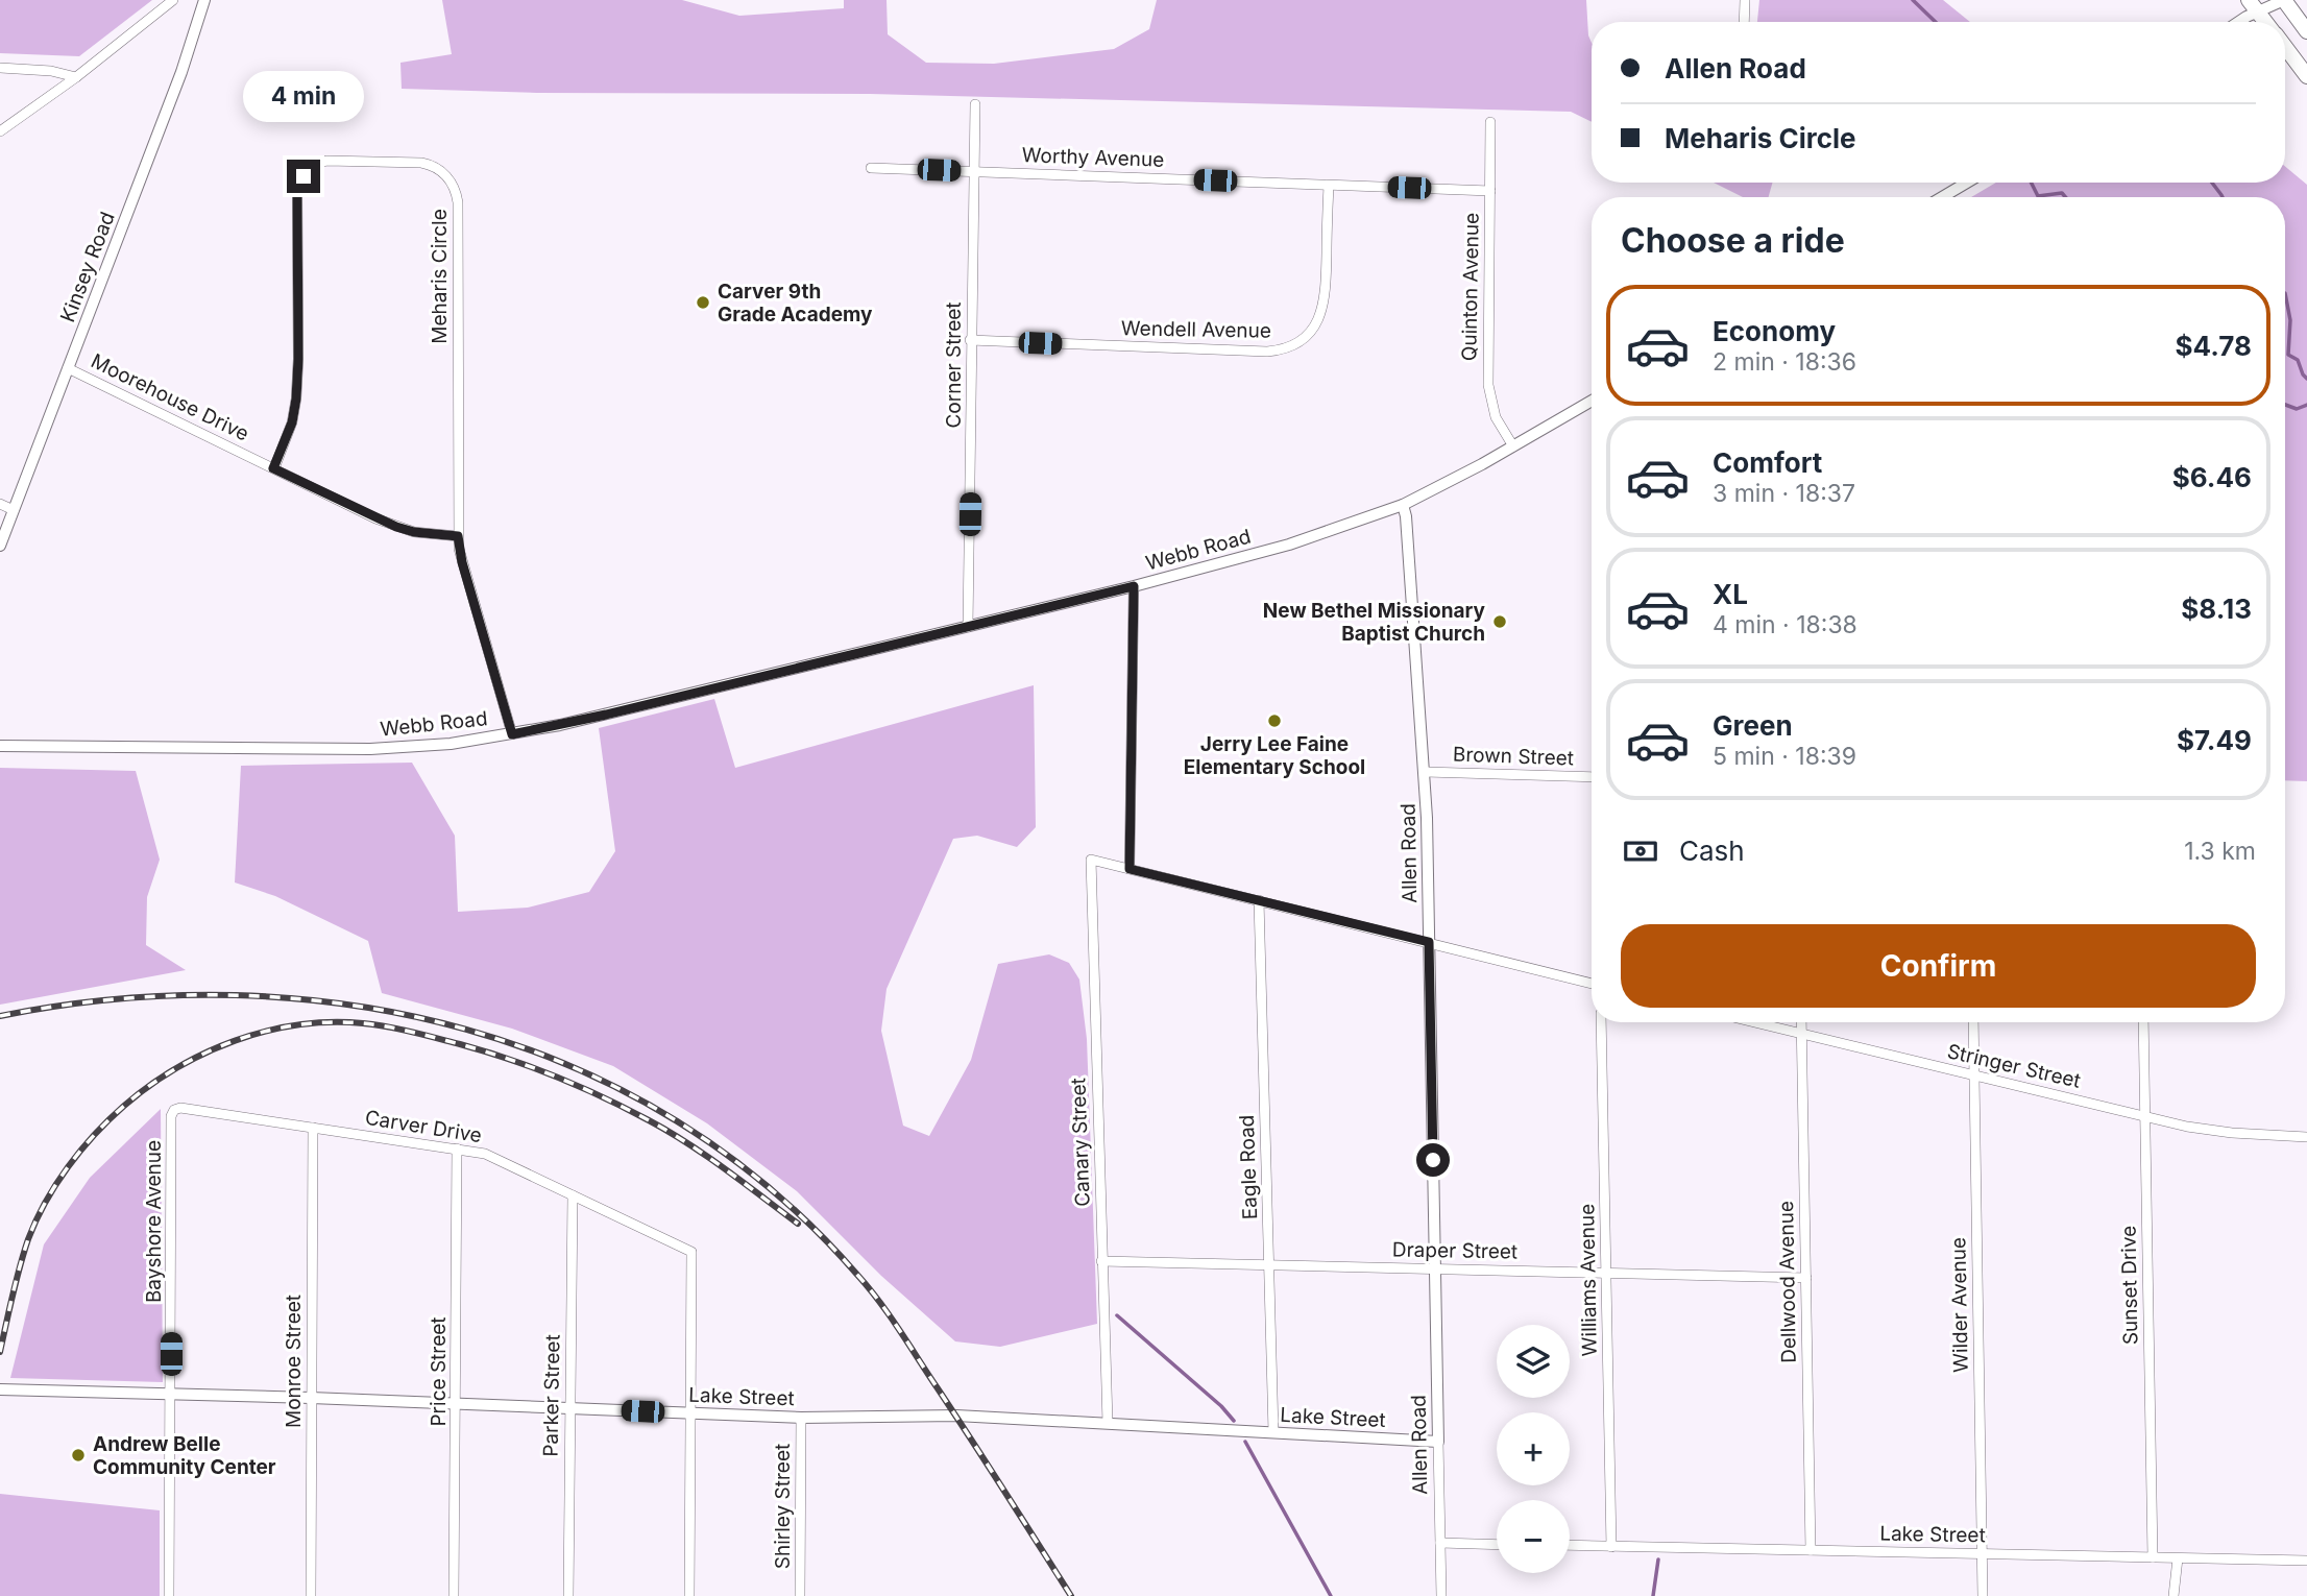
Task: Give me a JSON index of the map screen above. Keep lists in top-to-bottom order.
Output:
{
  "streets": {
    "street": [
      "Worthy Avenue",
      "Kinsey Road",
      "Meharis Circle",
      "Quinton Avenue",
      "Wendell Avenue",
      "Corner Street",
      "Moorehouse Drive",
      "Webb Road",
      "Brown Street",
      "Allen Road",
      "Stringer Street",
      "Carver Drive",
      "Canary Street",
      "Eagle Road",
      "Bayshore Avenue",
      "Draper Street",
      "Williams Avenue",
      "Dellwood Avenue",
      "Sunset Drive",
      "Wilder Avenue",
      "Monroe Street",
      "Price Street",
      "Parker Street",
      "Lake Street",
      "Shirley Street"
    ]
  },
  "crossings": [
    ["Worthy Avenue", "Quinton Avenue"],
    ["Worthy Avenue", "Wendell Avenue"],
    ["Worthy Avenue", "Corner Street"],
    ["Kinsey Road", "Moorehouse Drive"],
    ["Meharis Circle", "Moorehouse Drive"],
    ["Meharis Circle", "Webb Road"],
    ["Quinton Avenue", "Webb Road"],
    ["Wendell Avenue", "Corner Street"],
    ["Corner Street", "Webb Road"],
    ["Webb Road", "Allen Road"],
    ["Brown Street", "Allen Road"],
    ["Allen Road", "Draper Street"],
    ["Allen Road", "Lake Street"],
    ["Stringer Street", "Dellwood Avenue"],
    ["Stringer Street", "Sunset Drive"],
    ["Stringer Street", "Wilder Avenue"],
    ["Carver Drive", "Bayshore Avenue"],
    ["Carver Drive", "Monroe Street"],
    ["Carver Drive", "Price Street"],
    ["Carver Drive", "Parker Street"],
    ["Carver Drive", "Lake Street"],
    ["Canary Street", "Draper Street"],
    ["Canary Street", "Lake Street"],
    ["Eagle Road", "Draper Street"],
    ["Eagle Road", "Lake Street"],
    ["Bayshore Avenue", "Lake Street"],
    ["Draper Street", "Williams Avenue"],
    ["Draper Street", "Dellwood Avenue"],
    ["Williams Avenue", "Lake Street"],
    ["Dellwood Avenue", "Lake Street"],
    ["Sunset Drive", "Lake Street"],
    ["Wilder Avenue", "Lake Street"],
    ["Monroe Street", "Lake Street"],
    ["Price Street", "Lake Street"],
    ["Parker Street", "Lake Street"],
    ["Lake Street", "Shirley Street"]
  ],
  "places": [
    "Carver 9th Grade Academy",
    "New Bethel Missionary Baptist Church",
    "Jerry Lee Faine Elementary School",
    "Andrew Belle Community Center"
  ],
  "page": {
    "banner": ["Allen Road", "Meharis Circle"],
    "bubble": "4 min",
    "heading": "Choose a ride",
    "list": [
      {
        "name": "Economy",
        "note": "2 min · 18:36",
        "value": "$4.78"
      },
      {
        "name": "Comfort",
        "note": "3 min · 18:37",
        "value": "$6.46"
      },
      {
        "name": "XL",
        "note": "4 min · 18:38",
        "value": "$8.13"
      },
      {
        "name": "Green",
        "note": "5 min · 18:39",
        "value": "$7.49"
      }
    ],
    "pay": ["Cash", "1.3 km"],
    "buttons": "Confirm",
    "map_buttons": ["+", "−"]
  }
}
